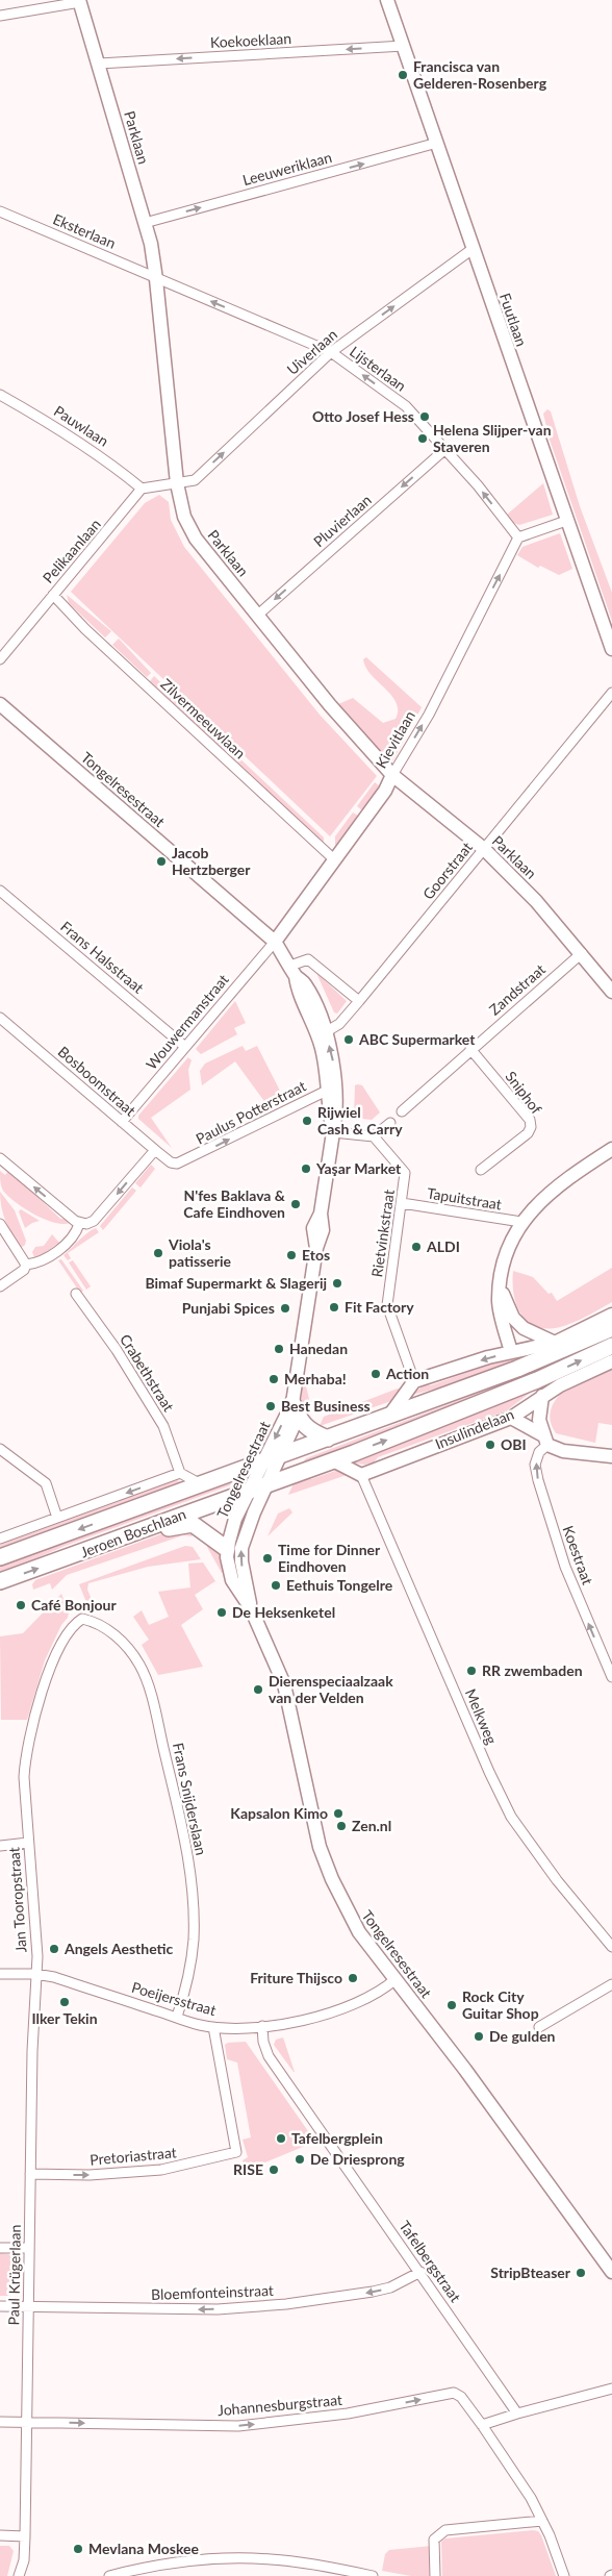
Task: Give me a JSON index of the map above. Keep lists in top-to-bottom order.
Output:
{
  "streets": {
    "main road": ["Insulindelaan", "Jeroen Boschlaan"],
    "street": [
      "Koekoeklaan",
      "Parklaan",
      "Leeuweriklaan",
      "Eksterlaan",
      "Fuutlaan",
      "Uiverlaan",
      "Lijsterlaan",
      "Pauwlaan",
      "Pluvierlaan",
      "Pelikaanlaan",
      "Zilvermeeuwlaan",
      "Kievitlaan",
      "Tongelresestraat",
      "Goorstraat",
      "Frans Halsstraat",
      "Zandstraat",
      "Wouwermanstraat",
      "Bosboomstraat",
      "Sniphof",
      "Paulus Potterstraat",
      "Tapuitstraat",
      "Rietvinkstraat",
      "Crabethstraat",
      "Koestraat",
      "Melkweg",
      "Frans Snijderslaan",
      "Jan Tooropstraat",
      "Poeijersstraat",
      "Pretoriastraat",
      "Tafelbergstraat",
      "Paul Krügerlaan",
      "Bloemfonteinstraat",
      "Johannesburgstraat"
    ]
  },
  "crossings": [
    ["Koekoeklaan", "Parklaan"],
    ["Koekoeklaan", "Fuutlaan"],
    ["Parklaan", "Leeuweriklaan"],
    ["Parklaan", "Eksterlaan"],
    ["Parklaan", "Uiverlaan"],
    ["Parklaan", "Lijsterlaan"],
    ["Parklaan", "Pluvierlaan"],
    ["Parklaan", "Kievitlaan"],
    ["Parklaan", "Goorstraat"],
    ["Parklaan", "Zandstraat"],
    ["Leeuweriklaan", "Fuutlaan"],
    ["Eksterlaan", "Lijsterlaan"],
    ["Fuutlaan", "Uiverlaan"],
    ["Uiverlaan", "Lijsterlaan"],
    ["Lijsterlaan", "Pluvierlaan"],
    ["Lijsterlaan", "Kievitlaan"],
    ["Pauwlaan", "Pelikaanlaan"],
    ["Pelikaanlaan", "Zilvermeeuwlaan"],
    ["Zilvermeeuwlaan", "Kievitlaan"],
    ["Kievitlaan", "Tongelresestraat"],
    ["Kievitlaan", "Wouwermanstraat"],
    ["Tongelresestraat", "Goorstraat"],
    ["Tongelresestraat", "Wouwermanstraat"],
    ["Tongelresestraat", "Paulus Potterstraat"],
    ["Tongelresestraat", "Insulindelaan"],
    ["Tongelresestraat", "Jeroen Boschlaan"],
    ["Tongelresestraat", "Poeijersstraat"],
    ["Frans Halsstraat", "Wouwermanstraat"],
    ["Zandstraat", "Sniphof"],
    ["Wouwermanstraat", "Bosboomstraat"],
    ["Bosboomstraat", "Paulus Potterstraat"],
    ["Tapuitstraat", "Rietvinkstraat"],
    ["Insulindelaan", "Jeroen Boschlaan"],
    ["Insulindelaan", "Melkweg"],
    ["Frans Snijderslaan", "Jan Tooropstraat"],
    ["Frans Snijderslaan", "Poeijersstraat"],
    ["Jan Tooropstraat", "Poeijersstraat"],
    ["Jan Tooropstraat", "Paul Krügerlaan"],
    ["Poeijersstraat", "Pretoriastraat"],
    ["Poeijersstraat", "Tafelbergstraat"],
    ["Poeijersstraat", "Paul Krügerlaan"],
    ["Pretoriastraat", "Paul Krügerlaan"],
    ["Tafelbergstraat", "Bloemfonteinstraat"],
    ["Paul Krügerlaan", "Bloemfonteinstraat"],
    ["Paul Krügerlaan", "Johannesburgstraat"]
  ],
  "one_way": [
    "Koekoeklaan",
    "Leeuweriklaan",
    "Uiverlaan",
    "Lijsterlaan",
    "Pluvierlaan",
    "Kievitlaan",
    "Paulus Potterstraat",
    "Koestraat",
    "Bloemfonteinstraat",
    "Johannesburgstraat"
  ],
  "places": [
    "Francisca van Gelderen-Rosenberg",
    "Otto Josef Hess",
    "Helena Slijper-van Staveren",
    "Jacob Hertzberger",
    "ABC Supermarket",
    "Rijwiel Cash & Carry",
    "Yaşar Market",
    "N'fes Baklava & Cafe Eindhoven",
    "ALDI",
    "Viola's patisserie",
    "Etos",
    "Bimaf Supermarkt & Slagerij",
    "Fit Factory",
    "Punjabi Spices",
    "Hanedan",
    "Action",
    "Merhaba!",
    "Best Business",
    "OBI",
    "Time for Dinner Eindhoven",
    "Eethuis Tongelre",
    "Café Bonjour",
    "De Heksenketel",
    "RR zwembaden",
    "Dierenspeciaalzaak van der Velden",
    "Kapsalon Kimo",
    "Zen.nl",
    "Angels Aesthetic",
    "Friture Thijsco",
    "Ilker Tekin",
    "Rock City Guitar Shop",
    "De gulden",
    "Tafelbergplein",
    "De Driesprong",
    "RISE",
    "StripBteaser",
    "Mevlana Moskee"
  ]
}
